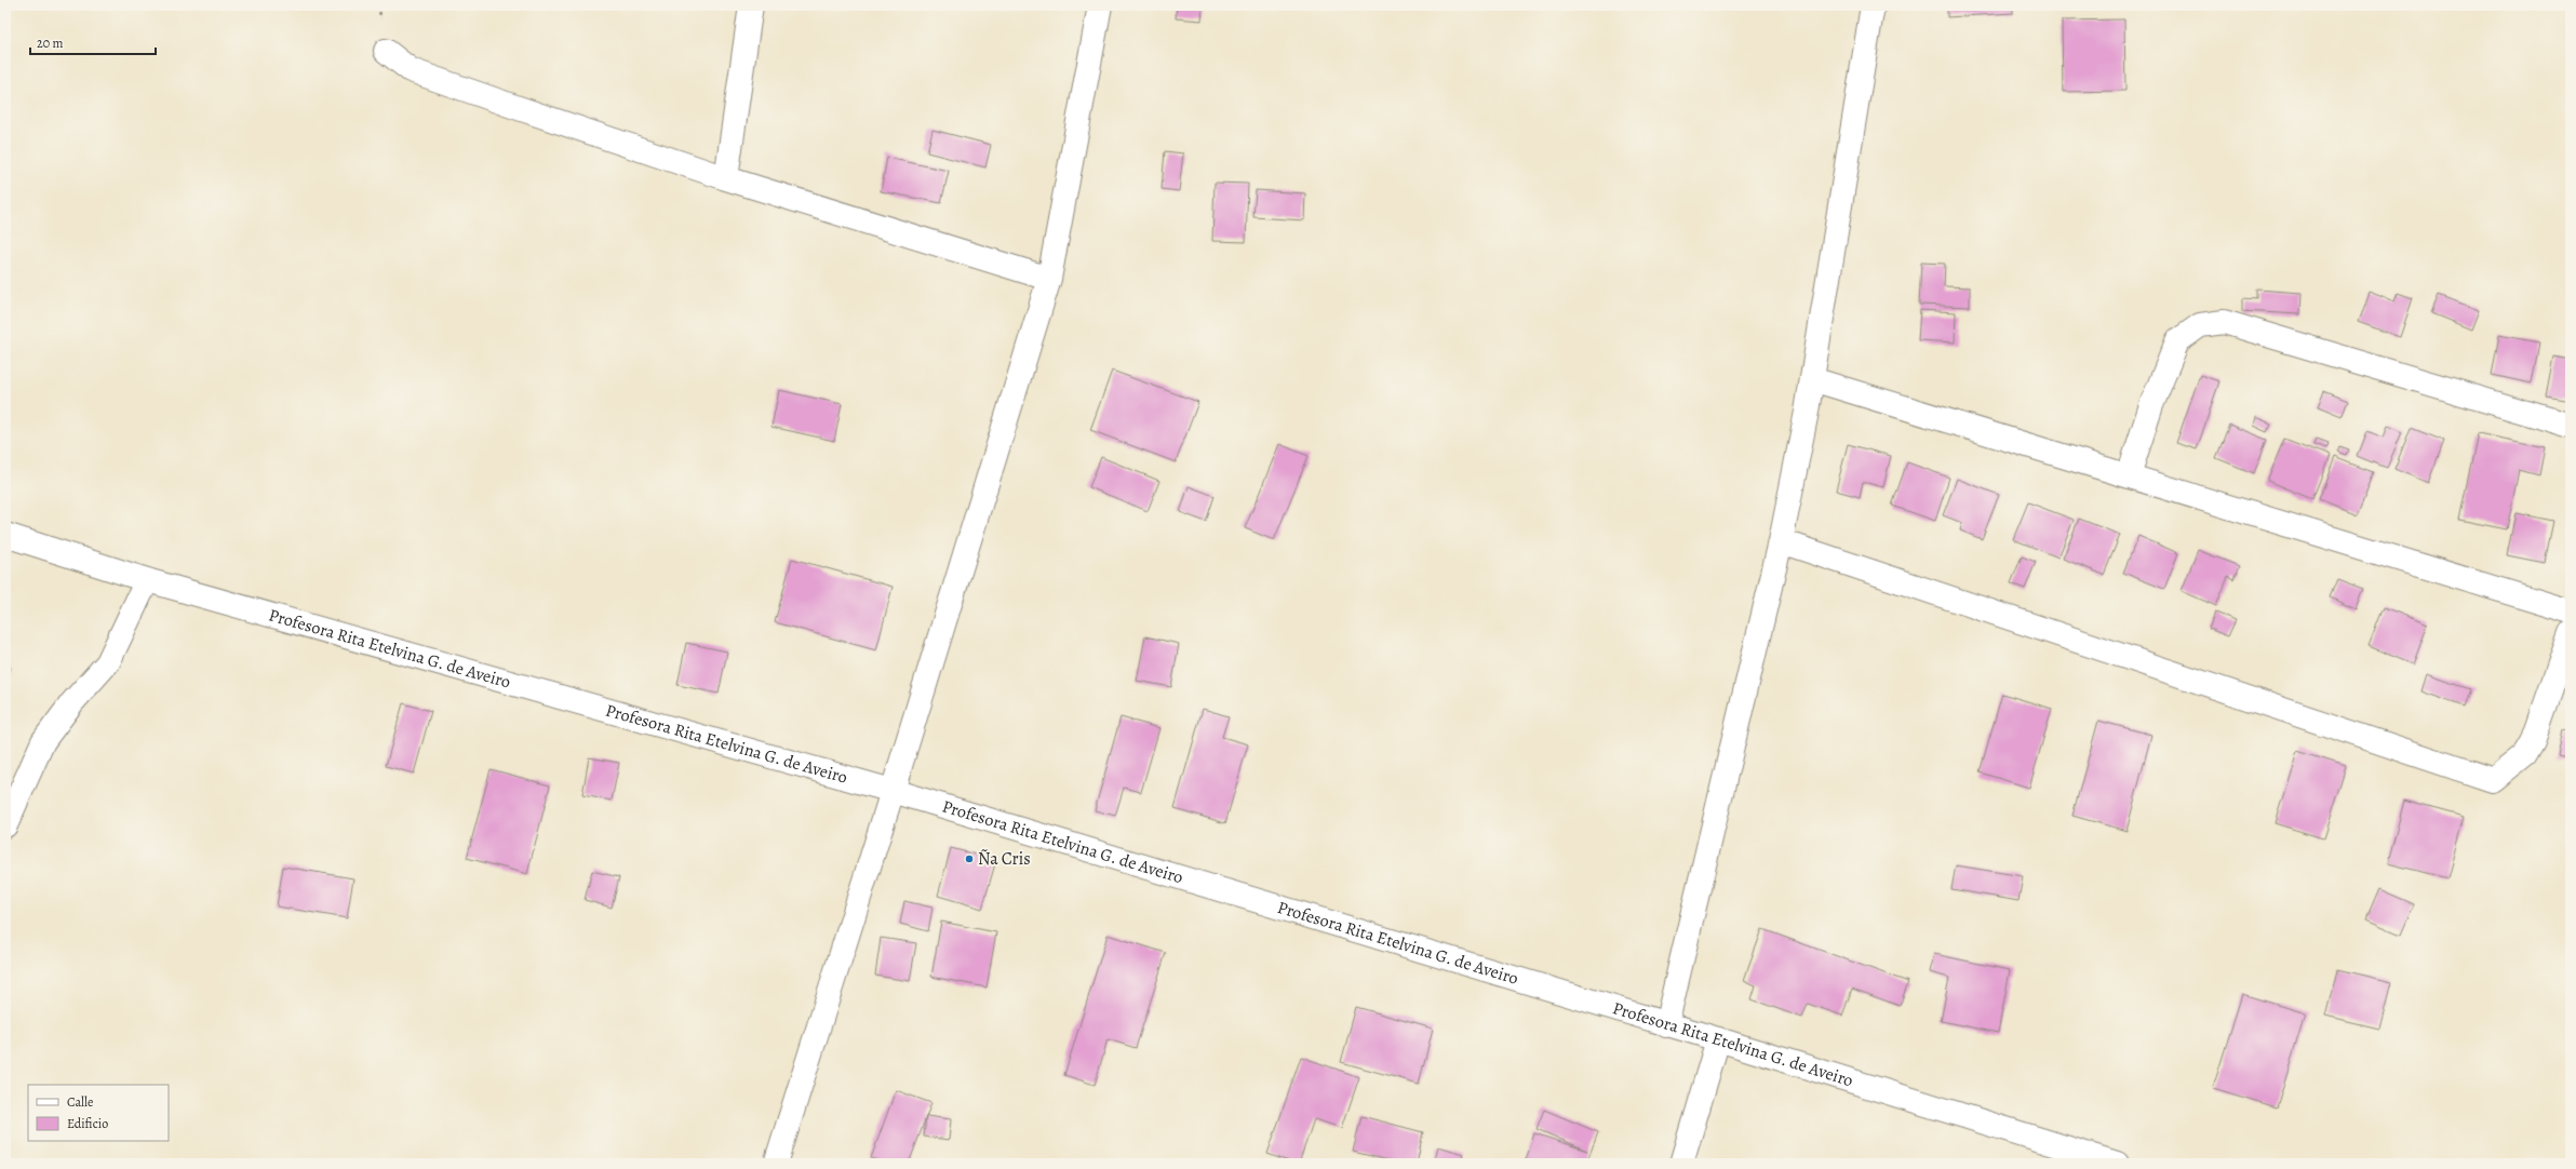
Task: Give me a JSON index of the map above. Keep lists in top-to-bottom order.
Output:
{
  "streets": {
    "street": ["Profesora Rita Etelvina G. de Aveiro"]
  },
  "places": ["Ña Cris"],
  "legend": ["Calle", "Edificio"],
  "scale_bar": "20 m"
}
